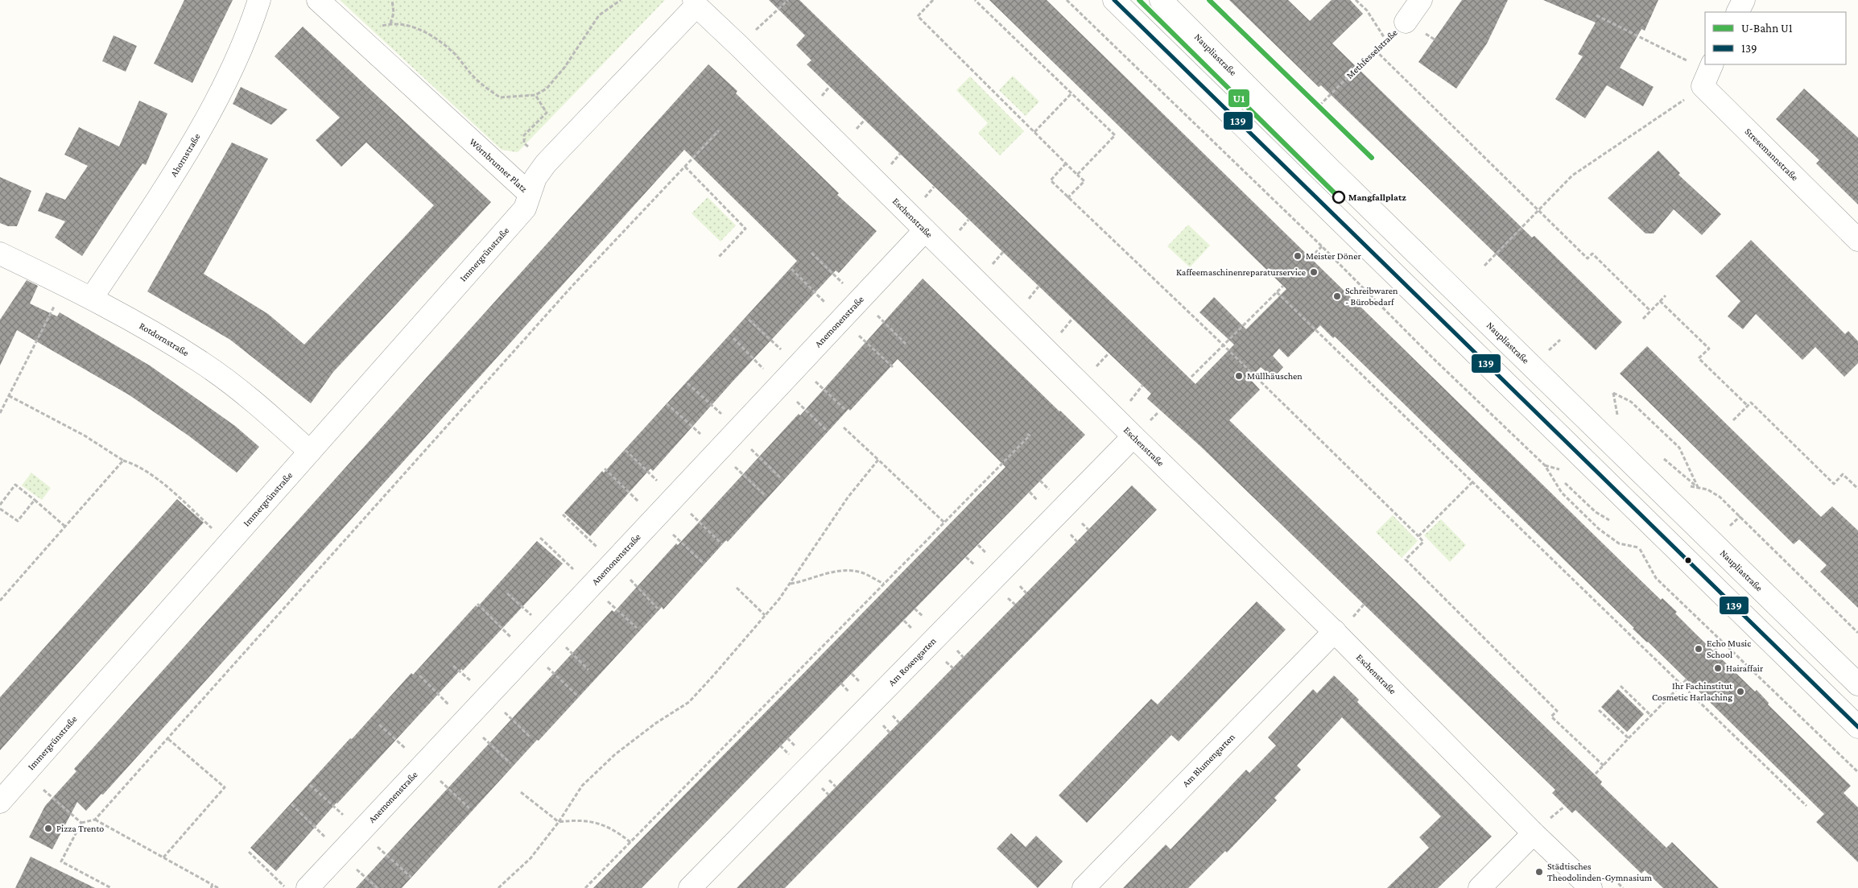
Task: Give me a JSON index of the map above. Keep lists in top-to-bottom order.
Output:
{
  "streets": {
    "street": [
      "Methfesselstraße",
      "Naupliastraße",
      "Ahornstraße",
      "Stresemannstraße",
      "Wörnbrunner Platz",
      "Eschenstraße",
      "Immergrünstraße",
      "Anemonenstraße",
      "Rotdornstraße",
      "Am Rosengarten",
      "Am Blumengarten"
    ]
  },
  "crossings": [
    ["Ahornstraße", "Rotdornstraße"],
    ["Wörnbrunner Platz", "Eschenstraße"],
    ["Wörnbrunner Platz", "Immergrünstraße"],
    ["Eschenstraße", "Anemonenstraße"],
    ["Eschenstraße", "Am Rosengarten"],
    ["Eschenstraße", "Am Blumengarten"],
    ["Immergrünstraße", "Rotdornstraße"]
  ],
  "places": [
    "Mangfallplatz",
    "Meister Döner",
    "Kaffeemaschinenreparaturservice",
    "Schreibwaren - Bürobedarf",
    "Müllhäuschen",
    "Echo Music School",
    "Hairaffair",
    "Ihr Fachinstitut Cosmetic Harlaching",
    "Pizza Trento",
    "Städtisches Theodolinden-Gymnasium"
  ],
  "lines": ["metro line U1", "transit line 139"],
  "legend": ["U-Bahn U1", "139"]
}
